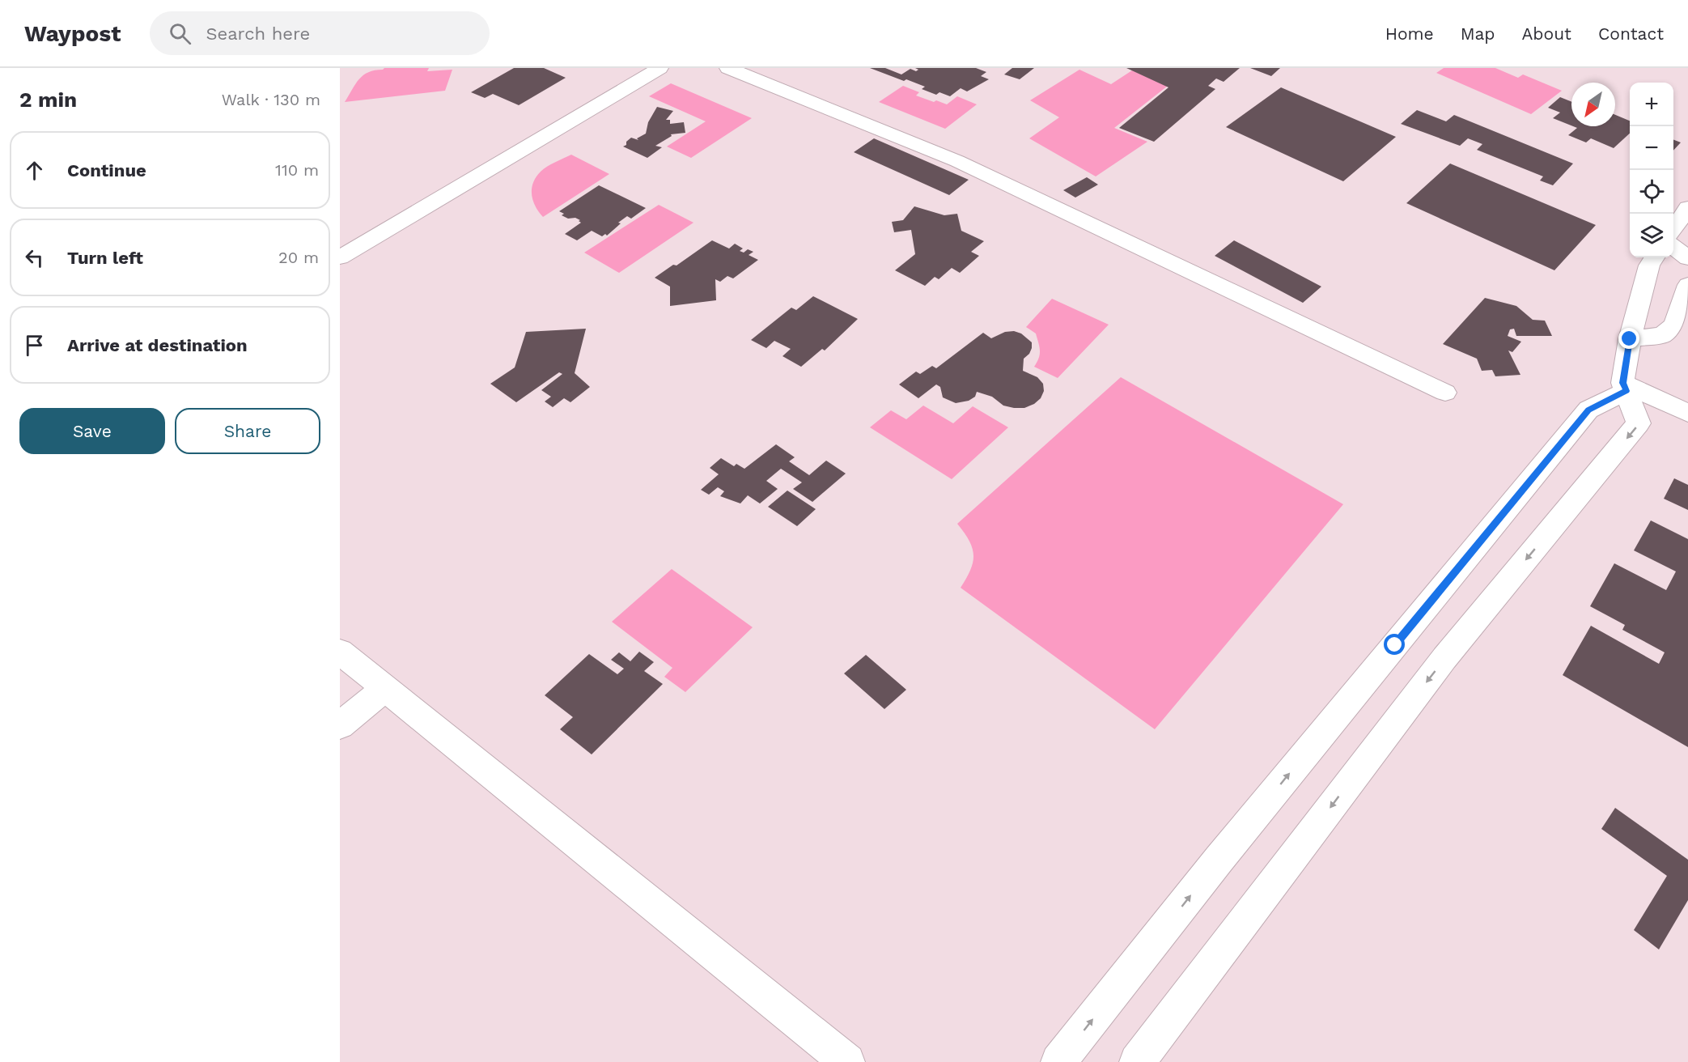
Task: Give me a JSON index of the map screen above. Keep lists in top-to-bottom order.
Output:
{
  "north": "bottom left",
  "page": {
    "header": "Waypost",
    "search": "Search here",
    "nav": [
      "Home",
      "Map",
      "About",
      "Contact"
    ],
    "heading": ["2 min", "Walk · 130 m"],
    "map_buttons": ["+", "−"],
    "list": [
      ["Continue", "110 m"],
      ["Turn left", "20 m"],
      "Arrive at destination"
    ],
    "buttons": ["Save", "Share"]
  }
}
